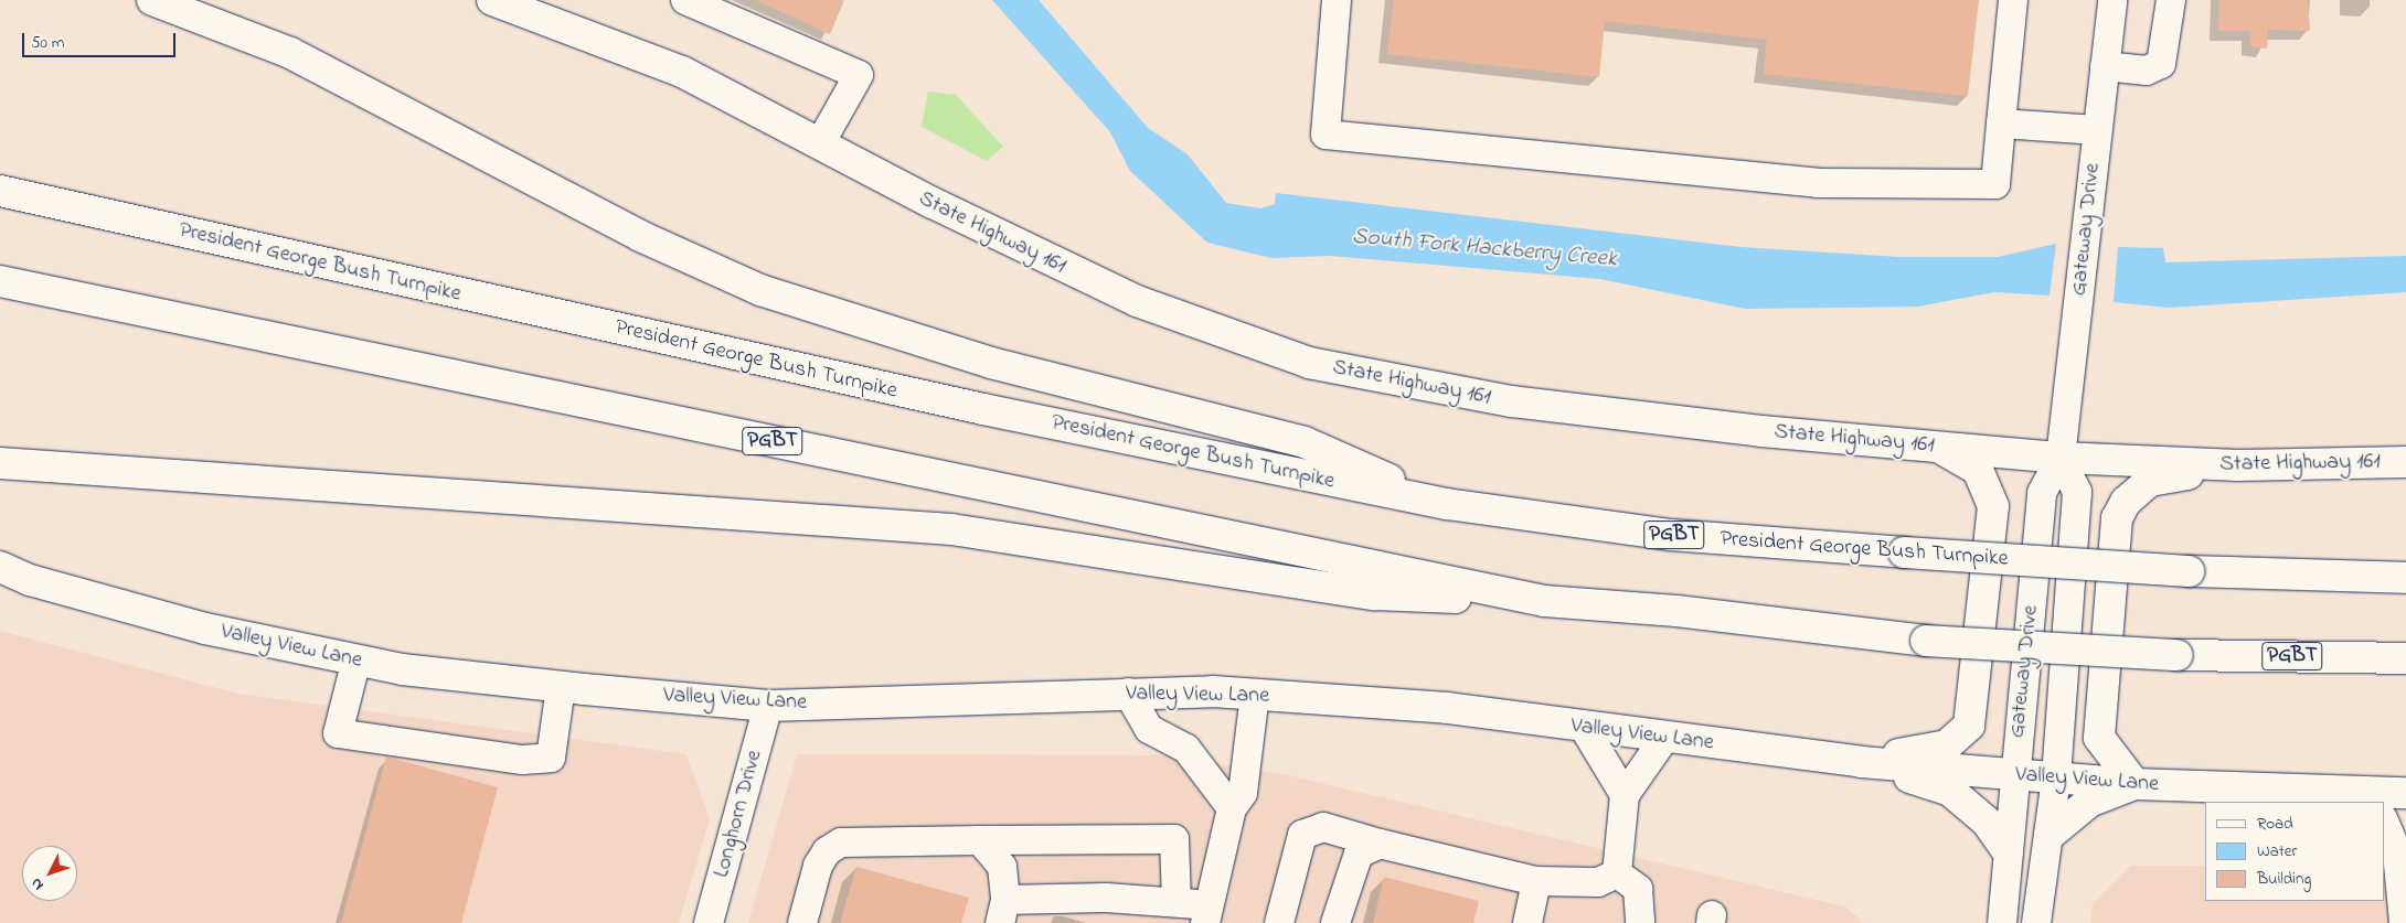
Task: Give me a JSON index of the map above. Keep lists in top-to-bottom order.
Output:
{
  "streets": {
    "main road": [
      "State Highway 161",
      "President George Bush Turnpike",
      "PGBT",
      "Valley View Lane"
    ],
    "street": ["Gateway Drive", "Longhorn Drive"]
  },
  "crossings": [
    ["Gateway Drive", "State Highway 161"],
    ["Gateway Drive", "Valley View Lane"],
    ["Valley View Lane", "Longhorn Drive"]
  ],
  "water": ["South Fork Hackberry Creek"],
  "legend": ["Road", "Water", "Building"],
  "scale_bar": "50 m",
  "north": "bottom left"
}
